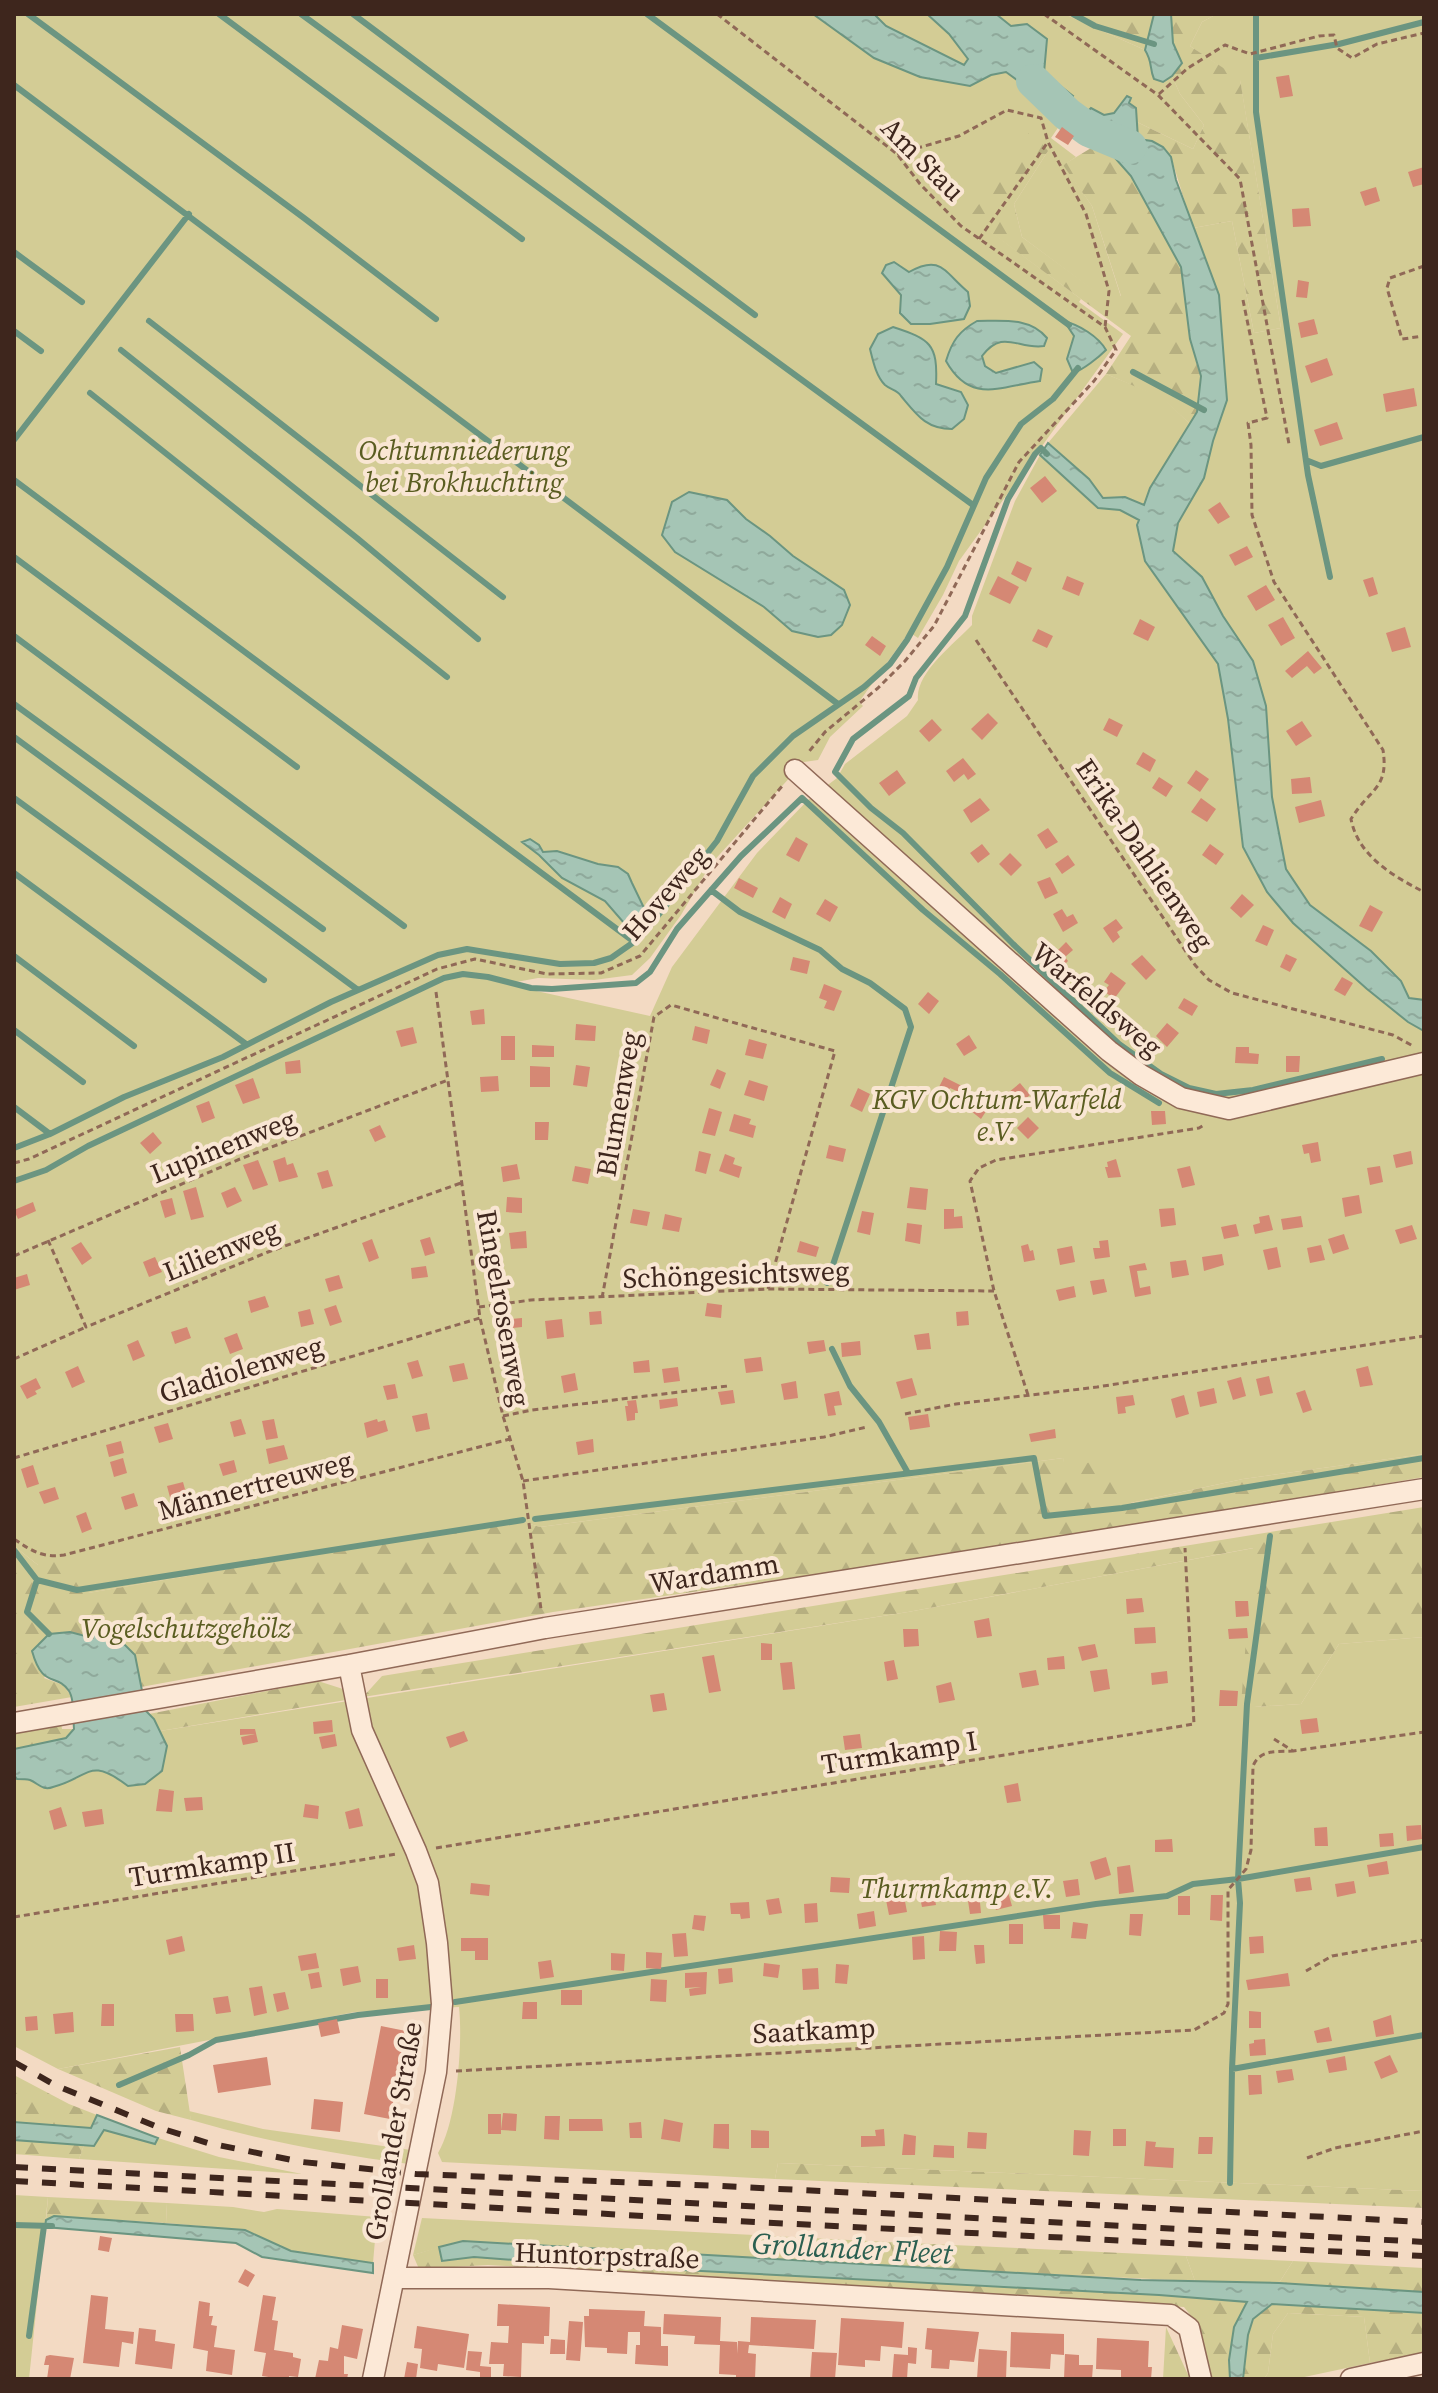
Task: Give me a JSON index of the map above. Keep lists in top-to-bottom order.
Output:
{
  "streets": {
    "street": [
      "Warfeldsweg",
      "Wardamm",
      "Grollander Straße",
      "Huntorpstraße"
    ],
    "path": [
      "Am Stau",
      "Erika-Dahlienweg",
      "Hoveweg",
      "Blumenweg",
      "Lupinenweg",
      "Lilienweg",
      "Schöngesichtsweg",
      "Ringelrosenweg",
      "Gladiolenweg",
      "Männertreuweg",
      "Turmkamp I",
      "Turmkamp II",
      "Saatkamp"
    ]
  },
  "crossings": [
    ["Am Stau", "Hoveweg"],
    ["Erika-Dahlienweg", "Warfeldsweg"],
    ["Hoveweg", "Warfeldsweg"],
    ["Blumenweg", "Schöngesichtsweg"],
    ["Lupinenweg", "Ringelrosenweg"],
    ["Lilienweg", "Ringelrosenweg"],
    ["Schöngesichtsweg", "Ringelrosenweg"],
    ["Ringelrosenweg", "Gladiolenweg"],
    ["Ringelrosenweg", "Männertreuweg"],
    ["Ringelrosenweg", "Wardamm"],
    ["Wardamm", "Turmkamp I"],
    ["Wardamm", "Grollander Straße"],
    ["Turmkamp I", "Turmkamp II"],
    ["Turmkamp I", "Grollander Straße"],
    ["Turmkamp II", "Grollander Straße"],
    ["Saatkamp", "Grollander Straße"],
    ["Grollander Straße", "Huntorpstraße"]
  ],
  "water": ["Grollander Fleet"],
  "parks": [
    "Ochtumniederung bei Brokhuchting",
    "KGV Ochtum-Warfeld e.V.",
    "Vogelschutzgehölz",
    "Thurmkamp e.V."
  ]
}
